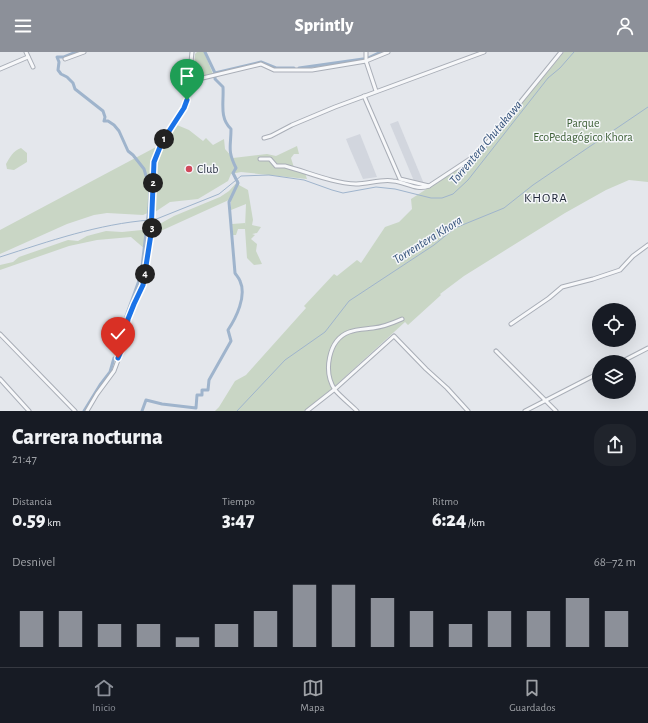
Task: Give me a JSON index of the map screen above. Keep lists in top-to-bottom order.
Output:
{
  "districts": ["KHORA"],
  "water": ["Torrentera Chutakawa", "Torrentera Khora"],
  "parks": ["Parque EcoPedagógico Khora"],
  "places": ["Club"],
  "page": {
    "header": "Sprintly",
    "pins": [
      "1",
      "2",
      "3",
      "4"
    ],
    "heading": ["Carrera nocturna", "21:47"],
    "stats": [
      ["Distancia", "0.59 km"],
      ["Tiempo", "3:47"],
      ["Ritmo", "6:24 /km"]
    ],
    "chart": ["Desnivel", "68–72 m"],
    "tabs": ["Inicio", "Mapa", "Guardados"]
  }
}
